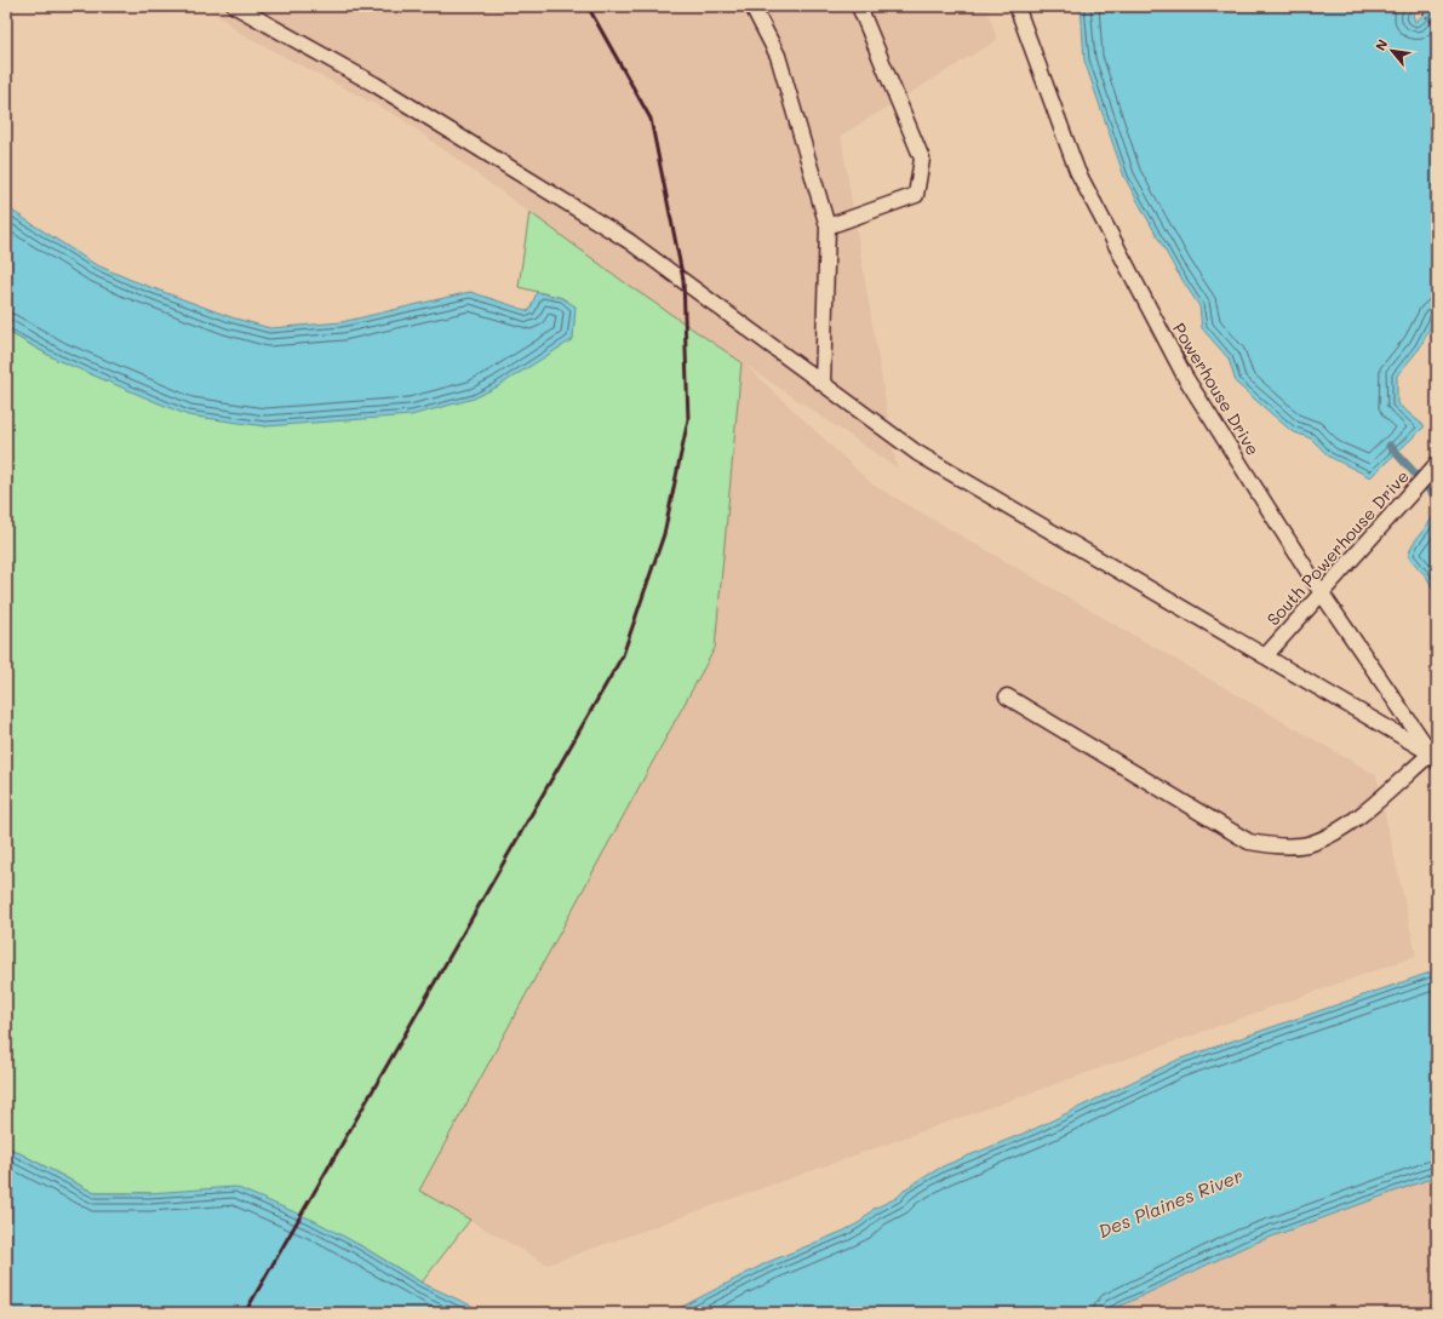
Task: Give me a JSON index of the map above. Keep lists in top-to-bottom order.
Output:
{
  "streets": {
    "lane": ["Powerhouse Drive", "South Powerhouse Drive"]
  },
  "crossings": [
    ["Powerhouse Drive", "South Powerhouse Drive"]
  ],
  "water": ["Des Plaines River"],
  "north": "top left"
}
